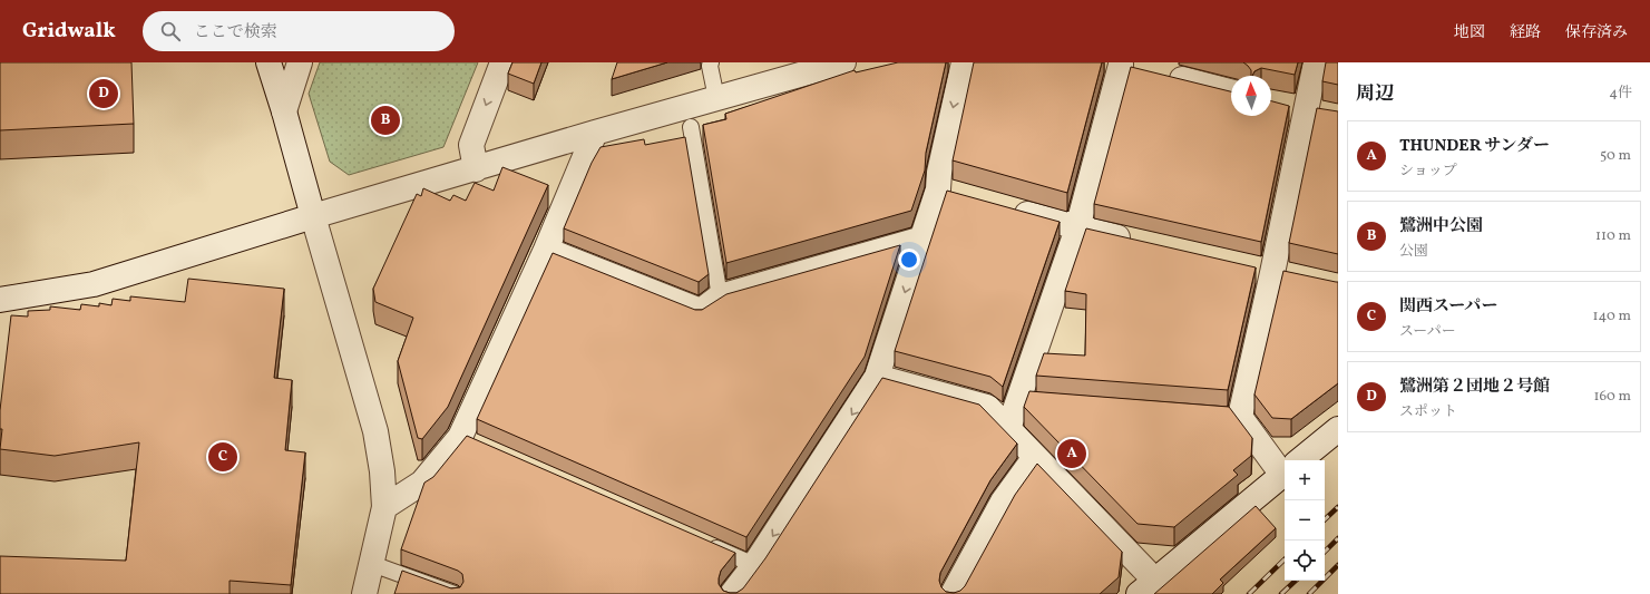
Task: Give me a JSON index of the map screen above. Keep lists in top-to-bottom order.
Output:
{
  "north": "top",
  "page": {
    "header": "Gridwalk",
    "search": "ここで検索",
    "nav": ["地図", "経路", "保存済み"],
    "heading": ["周辺", "4件"],
    "pins": [
      "D",
      "B",
      "A",
      "C"
    ],
    "list": [
      {
        "mark": "A",
        "name": "THUNDER サンダー",
        "note": "ショップ",
        "value": "50 m"
      },
      {
        "mark": "B",
        "name": "鷺洲中公園",
        "note": "公園",
        "value": "110 m"
      },
      {
        "mark": "C",
        "name": "関西スーパー",
        "note": "スーパー",
        "value": "140 m"
      },
      {
        "mark": "D",
        "name": "鷺洲第２団地２号館",
        "note": "スポット",
        "value": "160 m"
      }
    ],
    "map_buttons": ["+", "−"]
  }
}
